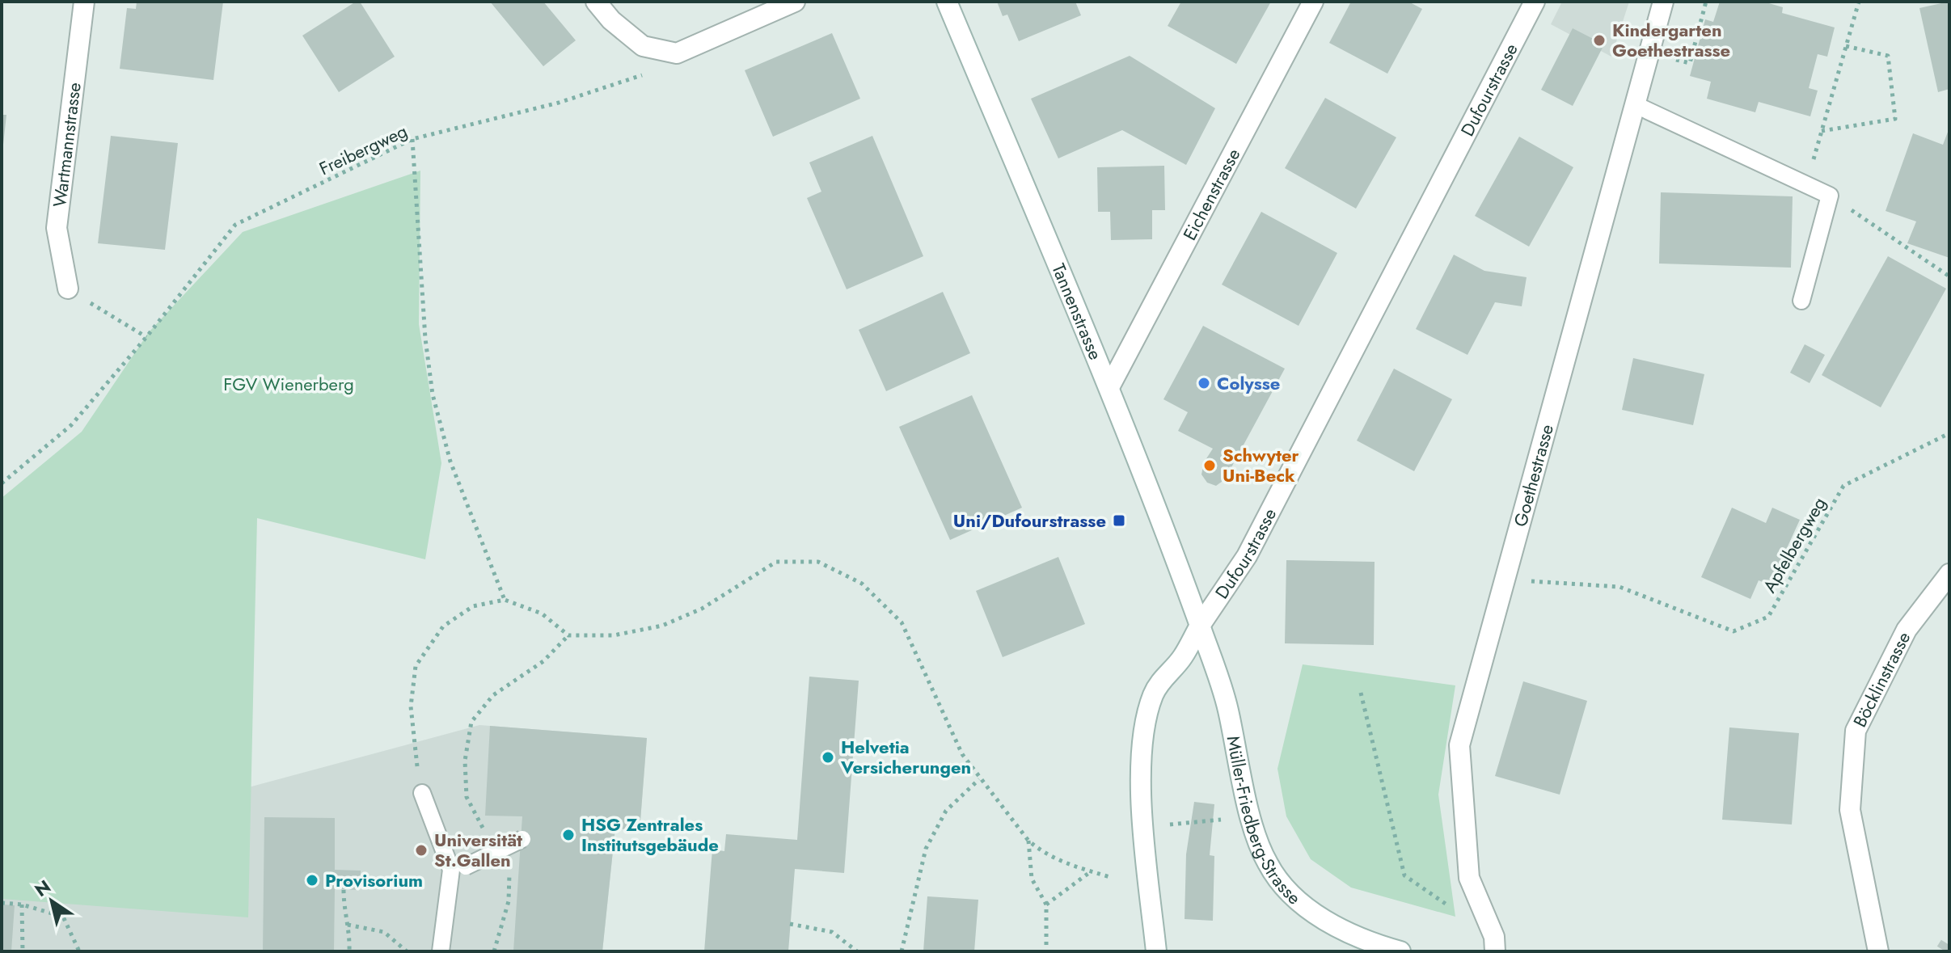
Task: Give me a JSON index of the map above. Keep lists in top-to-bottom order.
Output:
{
  "streets": {
    "street": [
      "Dufourstrasse",
      "Wartmannstrasse",
      "Eichenstrasse",
      "Tannenstrasse",
      "Goethestrasse",
      "Böcklinstrasse",
      "Müller-Friedberg-Strasse"
    ],
    "path": ["Freibergweg", "Apfelbergweg"]
  },
  "crossings": [
    ["Dufourstrasse", "Tannenstrasse"],
    ["Dufourstrasse", "Müller-Friedberg-Strasse"],
    ["Eichenstrasse", "Tannenstrasse"],
    ["Tannenstrasse", "Müller-Friedberg-Strasse"],
    ["Goethestrasse", "Apfelbergweg"]
  ],
  "parks": ["FGV Wienerberg"],
  "places": {
    "other": [
      "Kindergarten Goethestrasse",
      "Colysse",
      "Schwyter Uni-Beck",
      "Helvetia Versicherungen",
      "HSG Zentrales Institutsgebäude",
      "Universität St.Gallen",
      "Provisorium"
    ],
    "transit": ["Uni/Dufourstrasse"]
  },
  "north": "top left"
}
